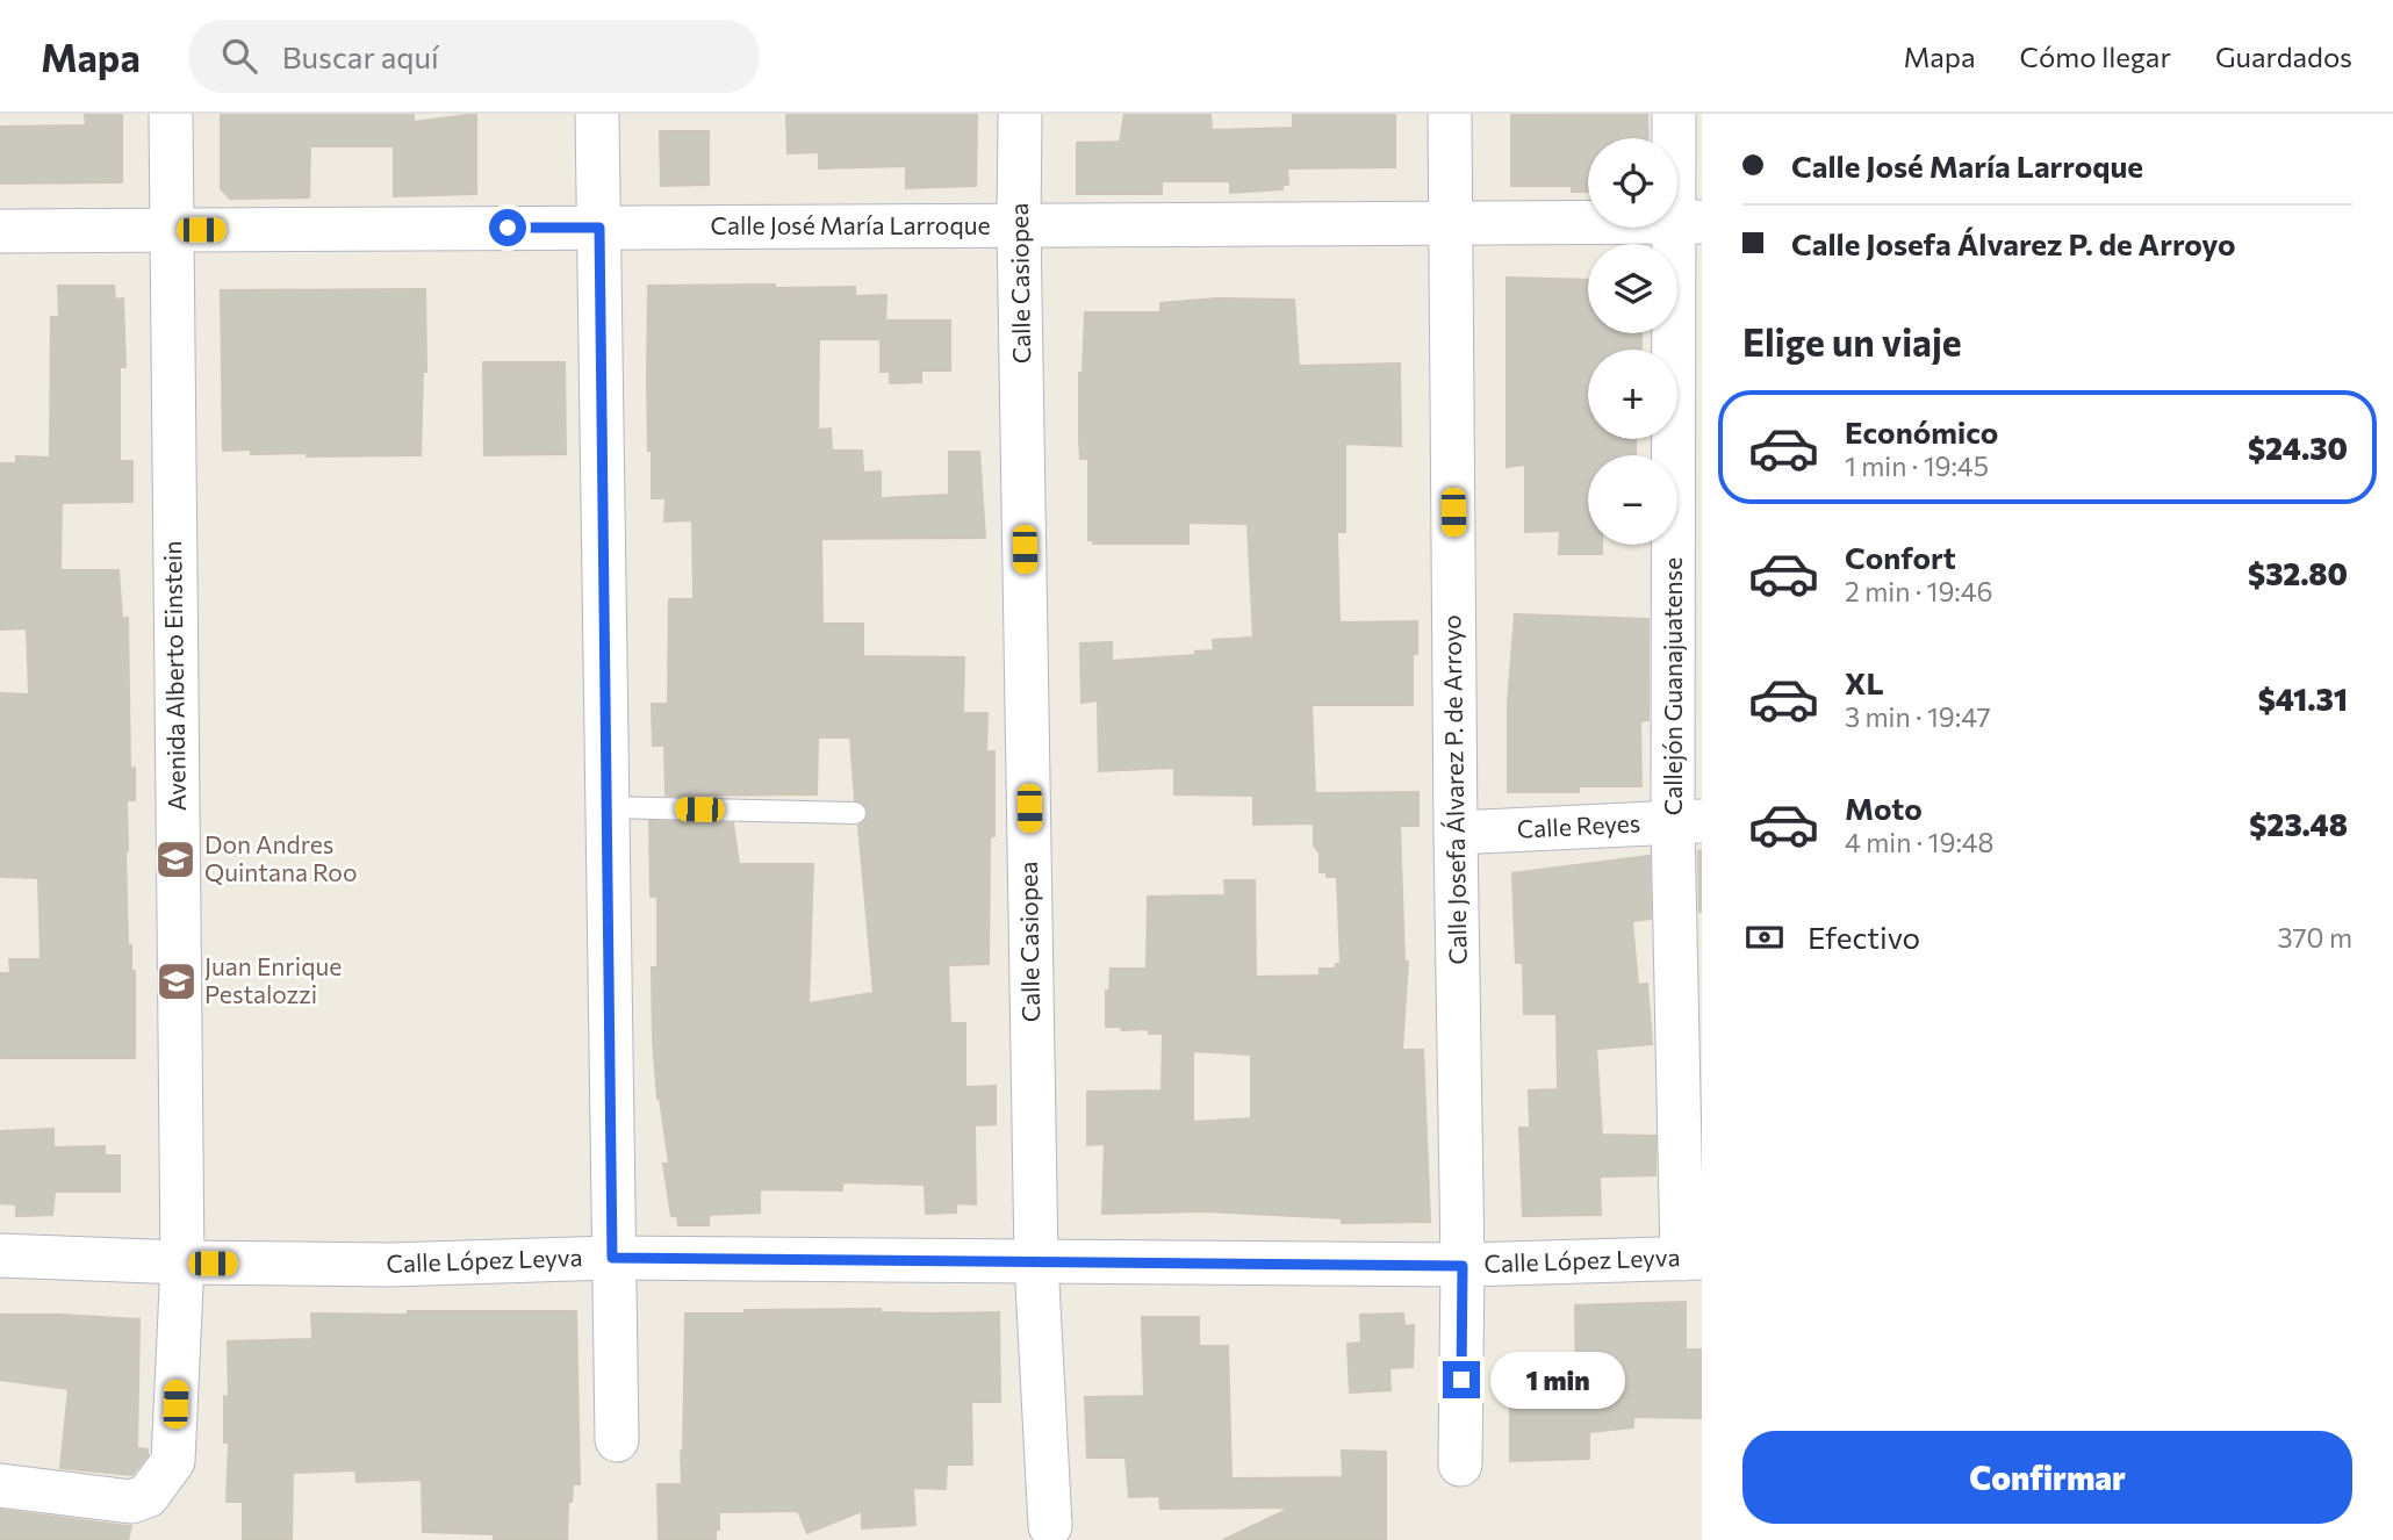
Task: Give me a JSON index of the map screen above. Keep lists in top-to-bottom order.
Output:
{
  "streets": {
    "street": [
      "Calle José María Larroque",
      "Calle Casiopea",
      "Avenida Alberto Einstein",
      "Callejón Guanajuatense",
      "Calle Josefa Álvarez P. de Arroyo",
      "Calle Reyes",
      "Calle López Leyva"
    ]
  },
  "crossings": [
    ["Calle José María Larroque", "Calle Casiopea"],
    ["Calle José María Larroque", "Avenida Alberto Einstein"],
    ["Calle José María Larroque", "Callejón Guanajuatense"],
    ["Calle José María Larroque", "Calle Josefa Álvarez P. de Arroyo"],
    ["Calle Casiopea", "Calle López Leyva"],
    ["Avenida Alberto Einstein", "Calle López Leyva"],
    ["Callejón Guanajuatense", "Calle Reyes"],
    ["Callejón Guanajuatense", "Calle López Leyva"],
    ["Calle Josefa Álvarez P. de Arroyo", "Calle Reyes"],
    ["Calle Josefa Álvarez P. de Arroyo", "Calle López Leyva"]
  ],
  "places": {
    "school or university": ["Don Andres Quintana Roo", "Juan Enrique Pestalozzi"]
  },
  "page": {
    "header": "Mapa",
    "search": "Buscar aquí",
    "nav": ["Mapa", "Cómo llegar", "Guardados"],
    "banner": ["Calle José María Larroque", "Calle Josefa Álvarez P. de Arroyo"],
    "map_buttons": ["+", "−"],
    "heading": "Elige un viaje",
    "list": [
      {
        "name": "Económico",
        "note": "1 min · 19:45",
        "value": "$24.30"
      },
      {
        "name": "Confort",
        "note": "2 min · 19:46",
        "value": "$32.80"
      },
      {
        "name": "XL",
        "note": "3 min · 19:47",
        "value": "$41.31"
      },
      {
        "name": "Moto",
        "note": "4 min · 19:48",
        "value": "$23.48"
      }
    ],
    "pay": ["Efectivo", "370 m"],
    "bubble": "1 min",
    "buttons": "Confirmar"
  }
}
